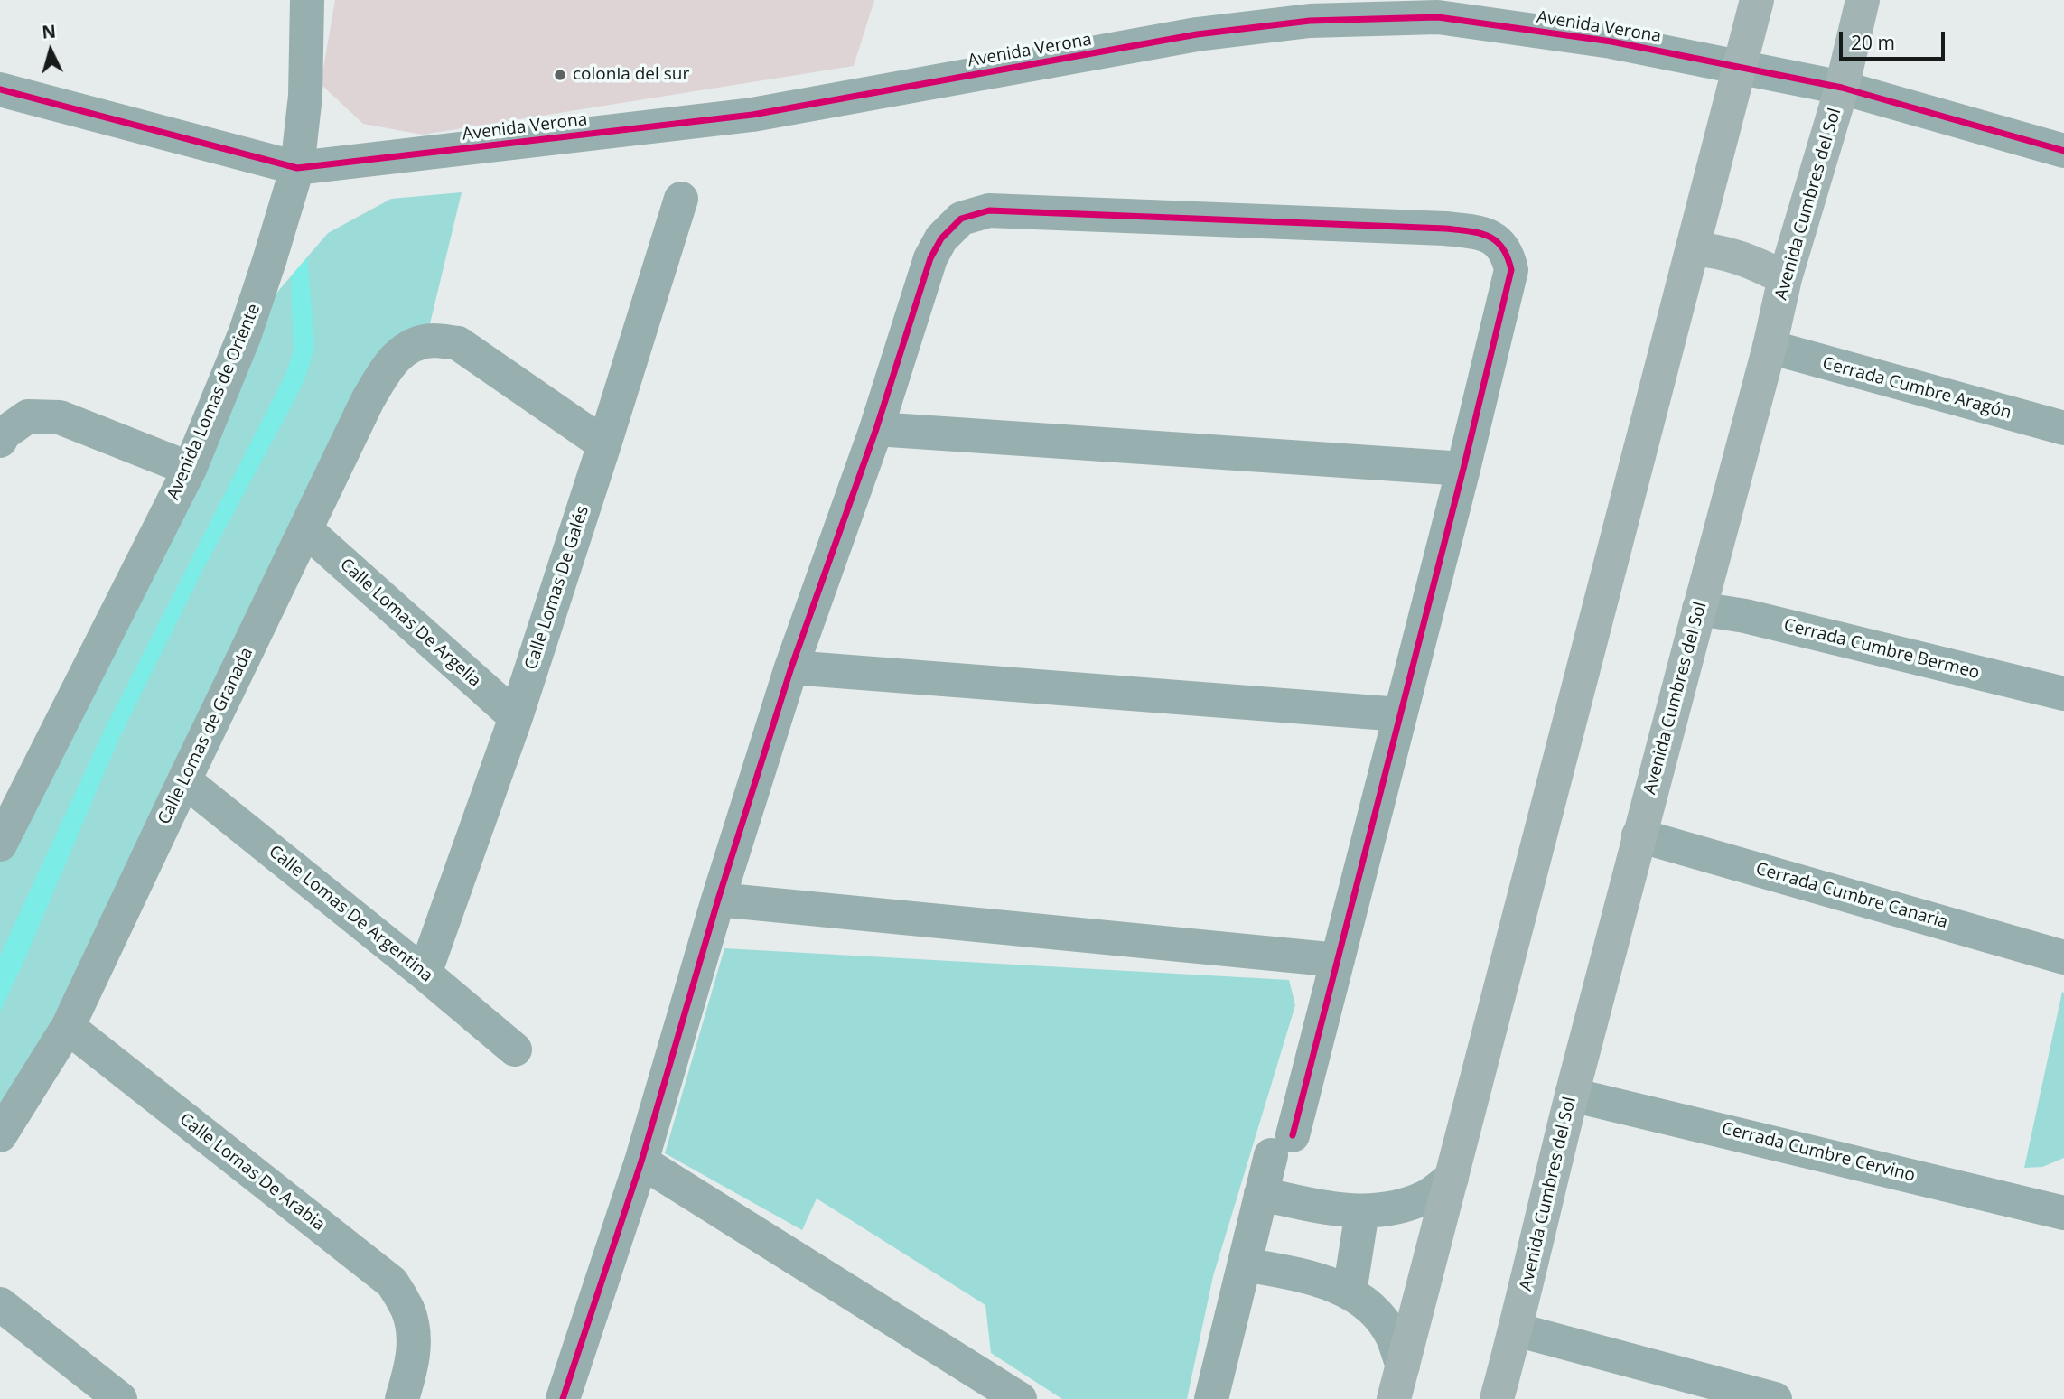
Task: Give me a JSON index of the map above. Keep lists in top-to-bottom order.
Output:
{
  "streets": {
    "main road": ["Avenida Cumbres del Sol"],
    "street": [
      "Avenida Verona",
      "Cerrada Cumbre Aragón",
      "Avenida Lomas de Oriente",
      "Calle Lomas De Galés",
      "Calle Lomas De Argelia",
      "Cerrada Cumbre Bermeo",
      "Calle Lomas de Granada",
      "Cerrada Cumbre Canaria",
      "Calle Lomas De Argentina",
      "Cerrada Cumbre Cervino",
      "Calle Lomas De Arabia"
    ]
  },
  "crossings": [
    ["Avenida Verona", "Avenida Cumbres del Sol"],
    ["Avenida Verona", "Avenida Lomas de Oriente"],
    ["Avenida Cumbres del Sol", "Cerrada Cumbre Aragón"],
    ["Avenida Cumbres del Sol", "Cerrada Cumbre Bermeo"],
    ["Avenida Cumbres del Sol", "Cerrada Cumbre Canaria"],
    ["Avenida Cumbres del Sol", "Cerrada Cumbre Cervino"],
    ["Calle Lomas De Galés", "Calle Lomas De Argelia"],
    ["Calle Lomas De Galés", "Calle Lomas de Granada"],
    ["Calle Lomas De Galés", "Calle Lomas De Argentina"],
    ["Calle Lomas De Argelia", "Calle Lomas de Granada"],
    ["Calle Lomas de Granada", "Calle Lomas De Argentina"],
    ["Calle Lomas de Granada", "Calle Lomas De Arabia"]
  ],
  "places": ["colonia del sur"],
  "scale_bar": "20 m",
  "north": "top"
}
